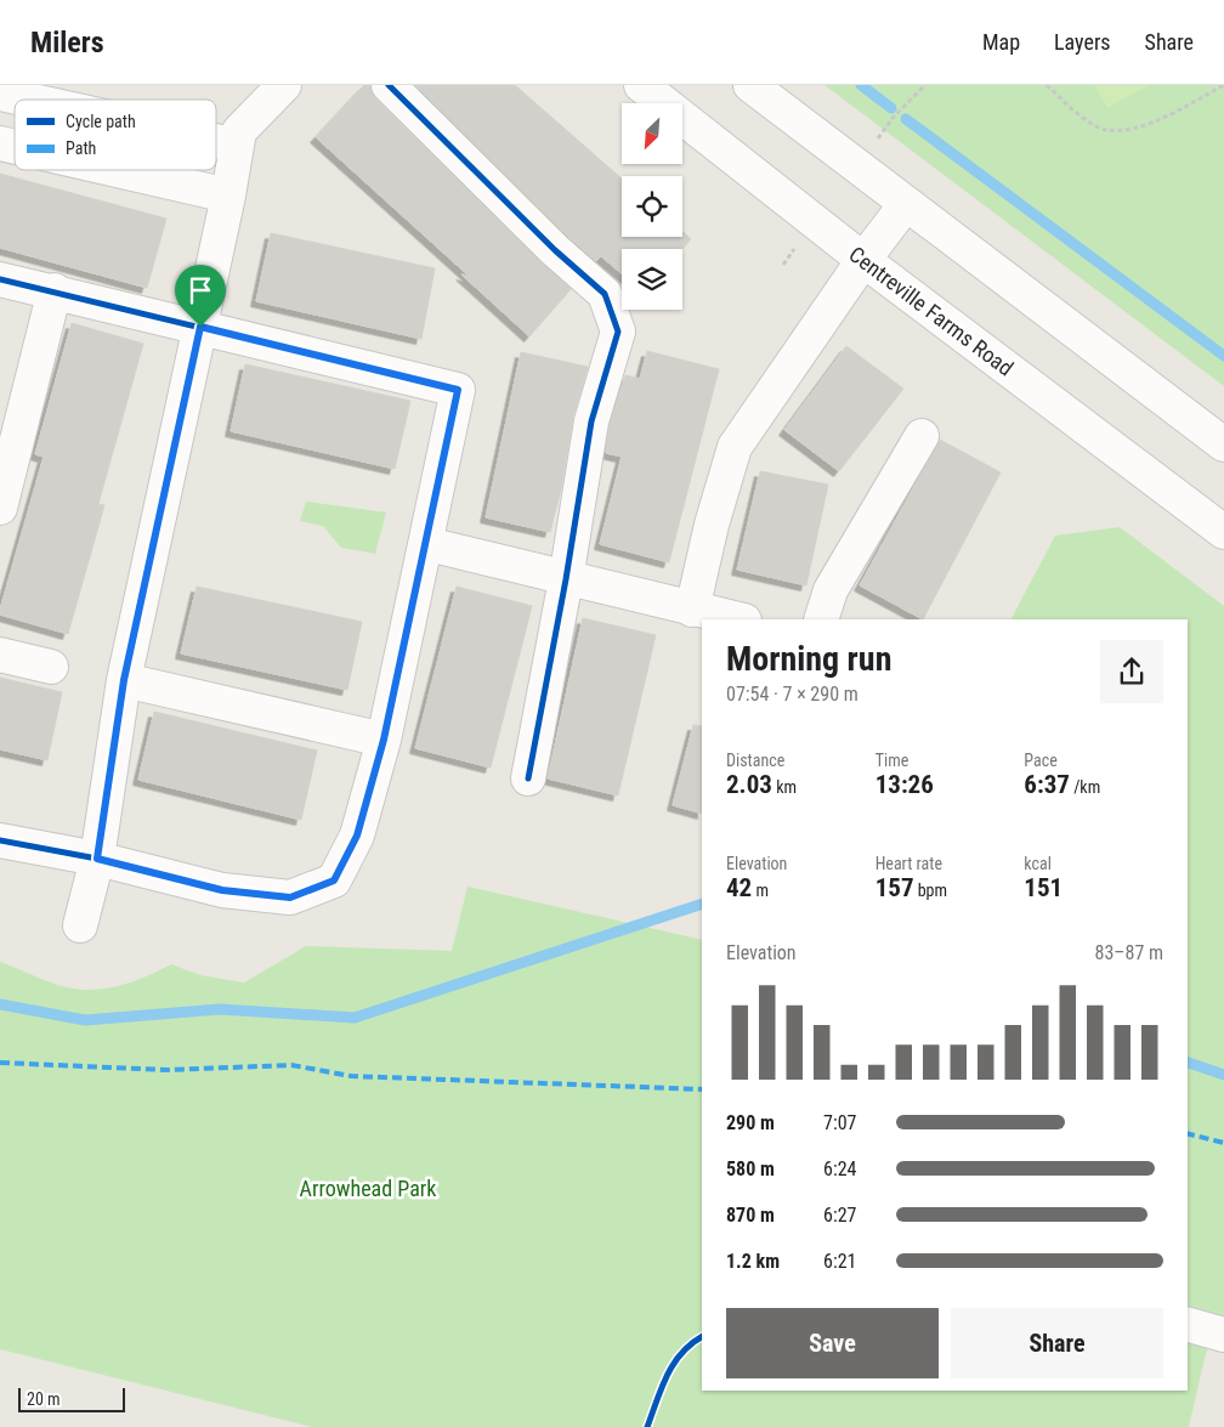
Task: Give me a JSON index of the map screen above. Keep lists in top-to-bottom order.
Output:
{
  "streets": {
    "street": ["Centreville Farms Road"]
  },
  "parks": ["Arrowhead Park"],
  "legend": ["Cycle path", "Path"],
  "scale_bar": "20 m",
  "north": "bottom left",
  "page": {
    "header": "Milers",
    "nav": ["Map", "Layers", "Share"],
    "heading": ["Morning run", "07:54 · 7 × 290 m"],
    "stats": [
      ["Distance", "2.03 km"],
      ["Time", "13:26"],
      ["Pace", "6:37 /km"],
      ["Elevation", "42 m"],
      ["Heart rate", "157 bpm"],
      ["kcal", "151"]
    ],
    "chart": ["Elevation", "83–87 m"],
    "list": [
      {
        "name": "290 m",
        "note": "7:07"
      },
      {
        "name": "580 m",
        "note": "6:24"
      },
      {
        "name": "870 m",
        "note": "6:27"
      },
      {
        "name": "1.2 km",
        "note": "6:21"
      }
    ],
    "buttons": ["Save", "Share"],
    "scale": "20 m"
  }
}
